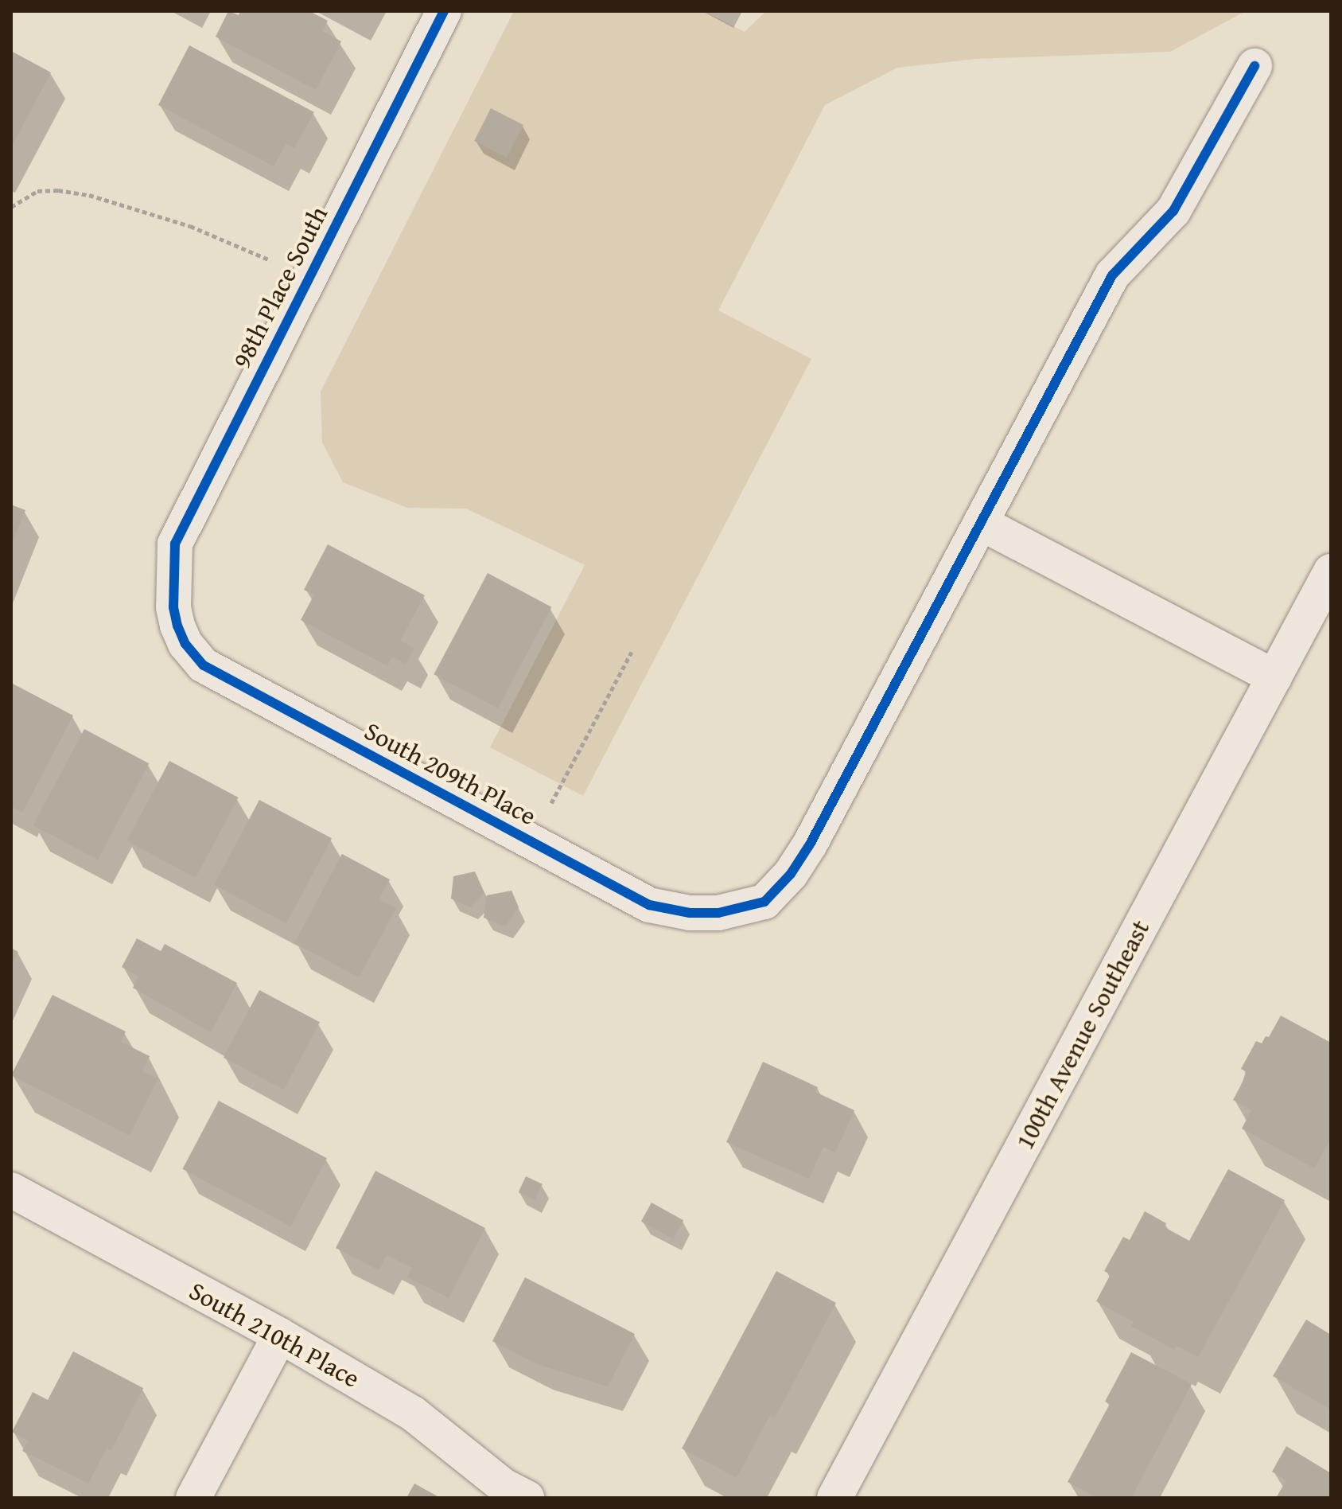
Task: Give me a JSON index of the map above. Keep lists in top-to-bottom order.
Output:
{
  "streets": {
    "street": [
      "98th Place South",
      "South 209th Place",
      "100th Avenue Southeast",
      "South 210th Place"
    ]
  },
  "crossings": [
    ["98th Place South", "South 209th Place"]
  ]
}
